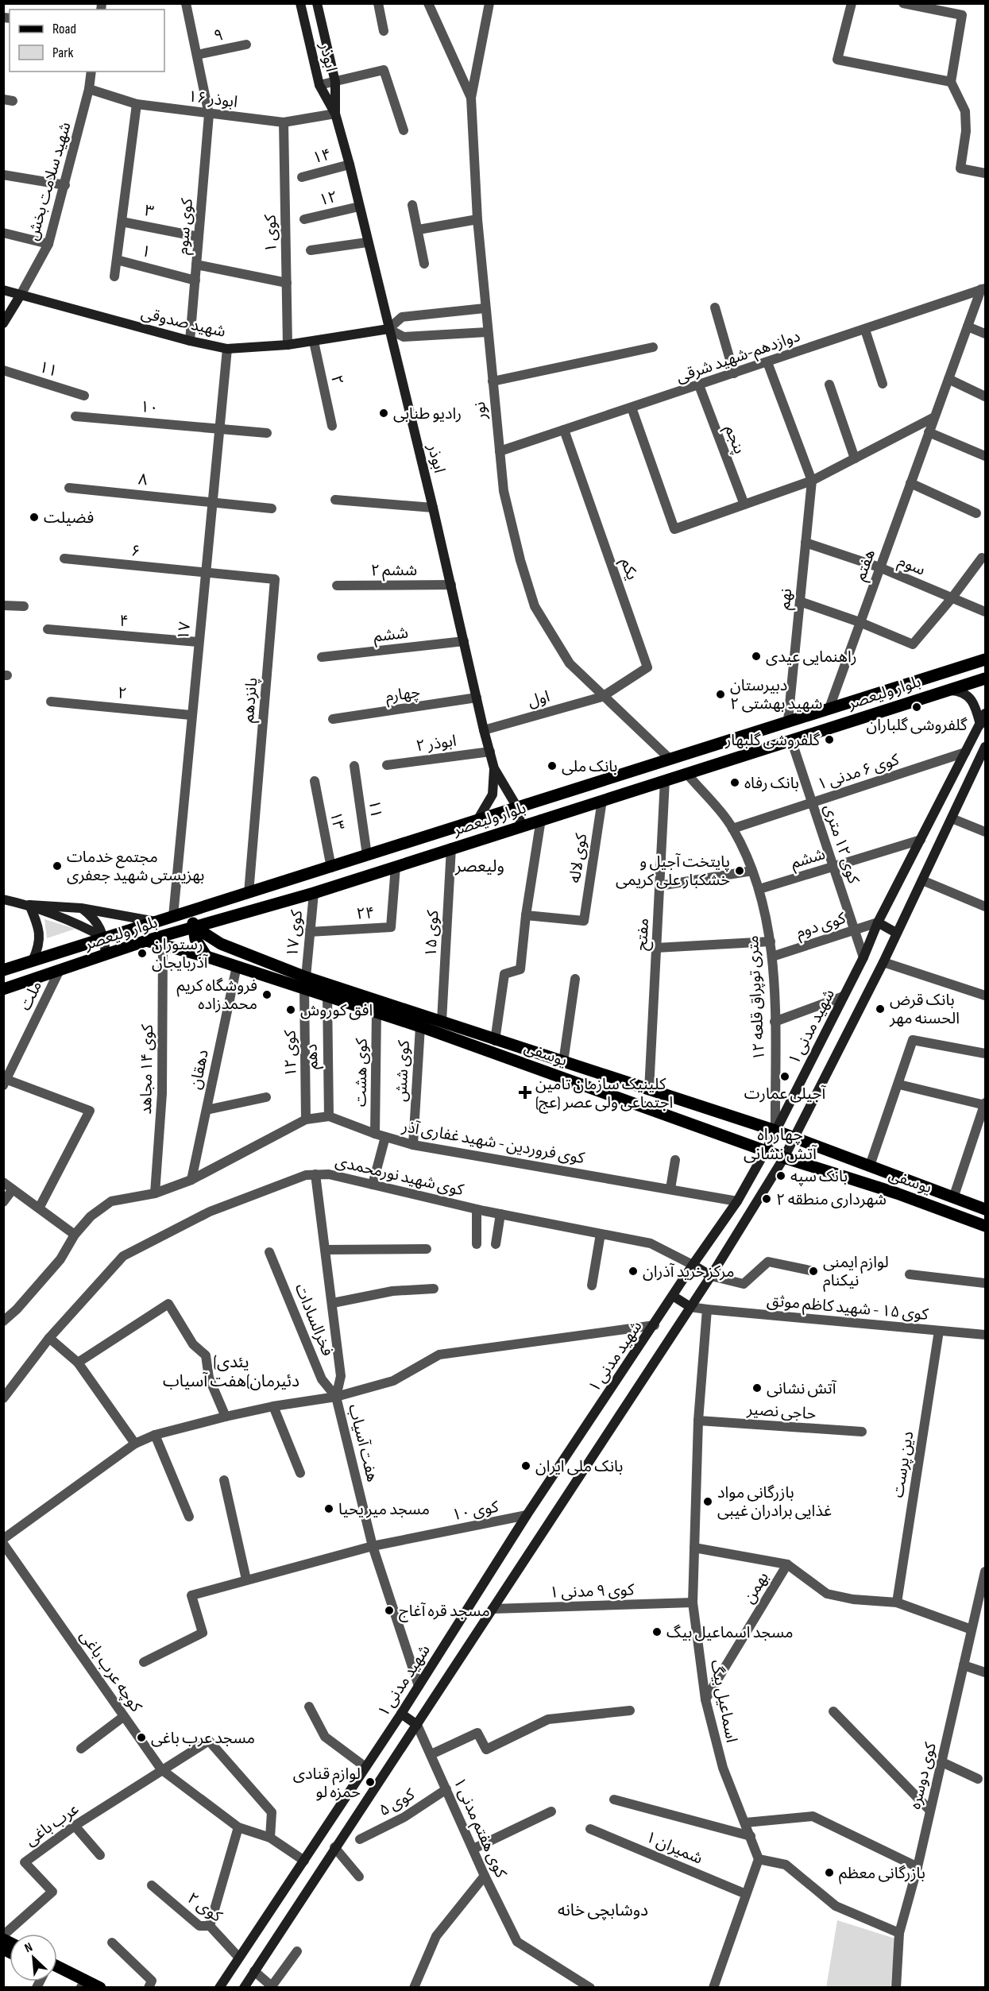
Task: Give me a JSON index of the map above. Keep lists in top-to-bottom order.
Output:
{
  "streets": {
    "main road": [
      "ابوذر",
      "شهید صدوقی",
      "بلوار ولیعصر",
      "شهید مدنی ۱",
      "یوسفی"
    ],
    "street": [
      "۹",
      "۱۶ ابوذر",
      "۱۴",
      "شهید سلامت بخش",
      "۱۲",
      "۳",
      "کوی سوم",
      "کوی ۱",
      "۱",
      "دوازدهم-شهید شرقی",
      "۱۱",
      "۲",
      "۱۰",
      "نور",
      "پنجم",
      "۸",
      "۶",
      "هفتم",
      "سوم",
      "یکم",
      "ششم ۲",
      "نهم",
      "۴",
      "۱۷",
      "ششم",
      "چهارم",
      "اول",
      "پانزدهم",
      "۲ ابوذر",
      "کوی ۶ مدنی ۱",
      "۱۳",
      "کوی ۱۲ متری",
      "کوی لاله",
      "۲۴",
      "کوی دوم",
      "کوی ۱۷",
      "کوی ۱۵",
      "مفتح",
      "ملت",
      "۱۲ متری توپراق قلعه",
      "کوی ۱۲",
      "دهم",
      "کوی ۱۴ مجاهد",
      "دهقان",
      "کوی شش",
      "کوی هشت",
      "کوی فروردین - شهید غفاری آذر",
      "کوی شهید نورمحمدی",
      "کوی ۱۵ - شهید کاظم موثق",
      "فخرالسادات",
      "حاجی نصیر",
      "هفت آسیاب",
      "دین پرست",
      "کوی ۱۰",
      "بهمن",
      "کوی ۹ مدنی ۱",
      "کوچه عرب باغی",
      "اسماعیل بیگ",
      "کوی دوسره",
      "کوی ۵",
      "عرب باغی",
      "کوی هفتم مدنی ۱",
      "شمیران ۱",
      "کوی ۲"
    ]
  },
  "crossings": [
    ["۹", "کوی سوم"],
    ["ابوذر", "۱۶ ابوذر"],
    ["ابوذر", "۱۴"],
    ["ابوذر", "۱۲"],
    ["ابوذر", "شهید صدوقی"],
    ["ابوذر", "ششم ۲"],
    ["ابوذر", "ششم"],
    ["ابوذر", "بلوار ولیعصر"],
    ["ابوذر", "چهارم"],
    ["ابوذر", "اول"],
    ["ابوذر", "۲ ابوذر"],
    ["۱۶ ابوذر", "شهید سلامت بخش"],
    ["۱۶ ابوذر", "کوی سوم"],
    ["۱۶ ابوذر", "کوی ۱"],
    ["شهید سلامت بخش", "شهید صدوقی"],
    ["۳", "کوی سوم"],
    ["کوی سوم", "۱"],
    ["کوی سوم", "شهید صدوقی"],
    ["کوی ۱", "شهید صدوقی"],
    ["شهید صدوقی", "۲"],
    ["شهید صدوقی", "۱۷"],
    ["دوازدهم-شهید شرقی", "نور"],
    ["دوازدهم-شهید شرقی", "پنجم"],
    ["دوازدهم-شهید شرقی", "هفتم"],
    ["دوازدهم-شهید شرقی", "یکم"],
    ["۱۱", "بلوار ولیعصر"],
    ["۲", "۱۷"],
    ["۱۰", "۱۷"],
    ["نور", "یکم"],
    ["نور", "بلوار ولیعصر"],
    ["نور", "اول"],
    ["۸", "۱۷"],
    ["۶", "۱۷"],
    ["۶", "پانزدهم"],
    ["هفتم", "سوم"],
    ["هفتم", "بلوار ولیعصر"],
    ["سوم", "نهم"],
    ["یکم", "اول"],
    ["نهم", "بلوار ولیعصر"],
    ["۴", "۱۷"],
    ["۱۷", "بلوار ولیعصر"],
    ["۱۷", "پانزدهم"],
    ["ششم", "کوی ۱۲ متری"],
    ["ششم", "۱۲ متری توپراق قلعه"],
    ["ششم", "شهید مدنی ۱"],
    ["بلوار ولیعصر", "پانزدهم"],
    ["بلوار ولیعصر", "۱۳"],
    ["بلوار ولیعصر", "کوی ۱۲ متری"],
    ["بلوار ولیعصر", "کوی لاله"],
    ["بلوار ولیعصر", "۲۴"],
    ["بلوار ولیعصر", "کوی ۱۷"],
    ["بلوار ولیعصر", "کوی ۱۵"],
    ["بلوار ولیعصر", "مفتح"],
    ["بلوار ولیعصر", "ملت"],
    ["بلوار ولیعصر", "۱۲ متری توپراق قلعه"],
    ["بلوار ولیعصر", "یوسفی"],
    ["کوی ۶ مدنی ۱", "کوی ۱۲ متری"],
    ["کوی ۶ مدنی ۱", "۱۲ متری توپراق قلعه"],
    ["کوی ۶ مدنی ۱", "شهید مدنی ۱"],
    ["کوی ۱۲ متری", "کوی دوم"],
    ["کوی ۱۲ متری", "شهید مدنی ۱"],
    ["۲۴", "کوی ۱۷"],
    ["کوی دوم", "۱۲ متری توپراق قلعه"],
    ["کوی دوم", "شهید مدنی ۱"],
    ["کوی ۱۷", "کوی ۱۲"],
    ["کوی ۱۷", "یوسفی"],
    ["کوی ۱۵", "یوسفی"],
    ["مفتح", "یوسفی"],
    ["۱۲ متری توپراق قلعه", "شهید مدنی ۱"],
    ["۱۲ متری توپراق قلعه", "یوسفی"],
    ["شهید مدنی ۱", "یوسفی"],
    ["شهید مدنی ۱", "کوی فروردین - شهید غفاری آذر"],
    ["شهید مدنی ۱", "کوی شهید نورمحمدی"],
    ["شهید مدنی ۱", "هفت آسیاب"],
    ["شهید مدنی ۱", "کوی ۱۰"],
    ["شهید مدنی ۱", "کوچه عرب باغی"],
    ["شهید مدنی ۱", "کوی ۲"],
    ["کوی ۱۲", "یوسفی"],
    ["کوی ۱۲", "کوی فروردین - شهید غفاری آذر"],
    ["یوسفی", "دهم"],
    ["یوسفی", "کوی ۱۴ مجاهد"],
    ["یوسفی", "دهقان"],
    ["یوسفی", "کوی شش"],
    ["یوسفی", "کوی هشت"],
    ["دهم", "کوی فروردین - شهید غفاری آذر"],
    ["کوی ۱۴ مجاهد", "کوی فروردین - شهید غفاری آذر"],
    ["دهقان", "کوی فروردین - شهید غفاری آذر"],
    ["کوی شش", "کوی فروردین - شهید غفاری آذر"],
    ["کوی هشت", "کوی فروردین - شهید غفاری آذر"],
    ["کوی ۱۵ - شهید کاظم موثق", "دین پرست"],
    ["کوی ۱۵ - شهید کاظم موثق", "اسماعیل بیگ"],
    ["فخرالسادات", "هفت آسیاب"],
    ["حاجی نصیر", "اسماعیل بیگ"],
    ["هفت آسیاب", "کوی ۱۰"],
    ["بهمن", "اسماعیل بیگ"],
    ["کوی ۹ مدنی ۱", "اسماعیل بیگ"],
    ["کوچه عرب باغی", "عرب باغی"],
    ["کوی ۵", "کوی هفتم مدنی ۱"]
  ],
  "districts": [
    "ولیعصر",
    "چهارراه آتش نشانی",
    "(یئدی دئیرمان)هفت آسیاب",
    "دوشابچی خانه"
  ],
  "places": {
    "other": [
      "رادیو طنابی",
      "فضیلت",
      "راهنمایی عیدی",
      "دبیرستان شهید بهشتی ۲",
      "گلفروشی گلباران",
      "گلفروشی گلبهار",
      "بانک ملی",
      "بانک رفاه",
      "مجتمع خدمات بهزیستی شهید جعفری",
      "پایتخت آجیل و خشکبار علی کریمی",
      "رستوران آذربایجان",
      "فروشگاه کریم محمدزاده",
      "بانک قرض الحسنه مهر",
      "افق کوروش",
      "آجیلی عمارت",
      "بانک سپه",
      "شهرداری منطقه ۲",
      "مرکز خرید آذران",
      "لوازم ایمنی نیکنام",
      "آتش نشانی",
      "بانک ملی ایران",
      "بازرگانی مواد غذایی برادران غیبی",
      "مسجد میر یحیا",
      "مسجد قره آغاج",
      "مسجد اسماعیل بیگ",
      "مسجد عرب باغی",
      "لوازم قنادی حمزه لو",
      "بازرگانی معظم"
    ],
    "health": ["کلینیک سازمان تامین اجتماعی ولی عصر (عج)"]
  },
  "legend": ["Road", "Park"],
  "north": "top left"
}
